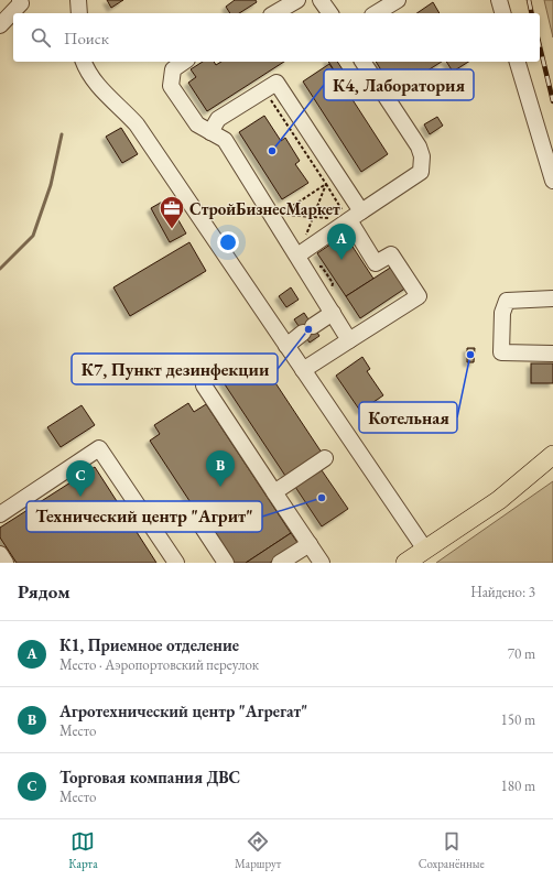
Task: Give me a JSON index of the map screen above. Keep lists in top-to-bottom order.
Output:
{
  "places": {
    "other": [
      "К4, Лаборатория",
      "К7, Пункт дезинфекции",
      "Котельная",
      "Технический центр \"Агрит\""
    ],
    "office": ["СтройБизнесМаркет"]
  },
  "page": {
    "search": "Поиск",
    "pins": ["A", "B", "C"],
    "heading": ["Рядом", "Найдено: 3"],
    "list": [
      {
        "mark": "A",
        "name": "К1, Приемное отделение",
        "note": "Место · Аэропортовский переулок",
        "value": "70 m"
      },
      {
        "mark": "B",
        "name": "Агротехнический центр \"Агрегат\"",
        "note": "Место",
        "value": "150 m"
      },
      {
        "mark": "C",
        "name": "Торговая компания ДВС",
        "note": "Место",
        "value": "180 m"
      }
    ],
    "nav": ["Карта", "Маршрут", "Сохранённые"]
  }
}
